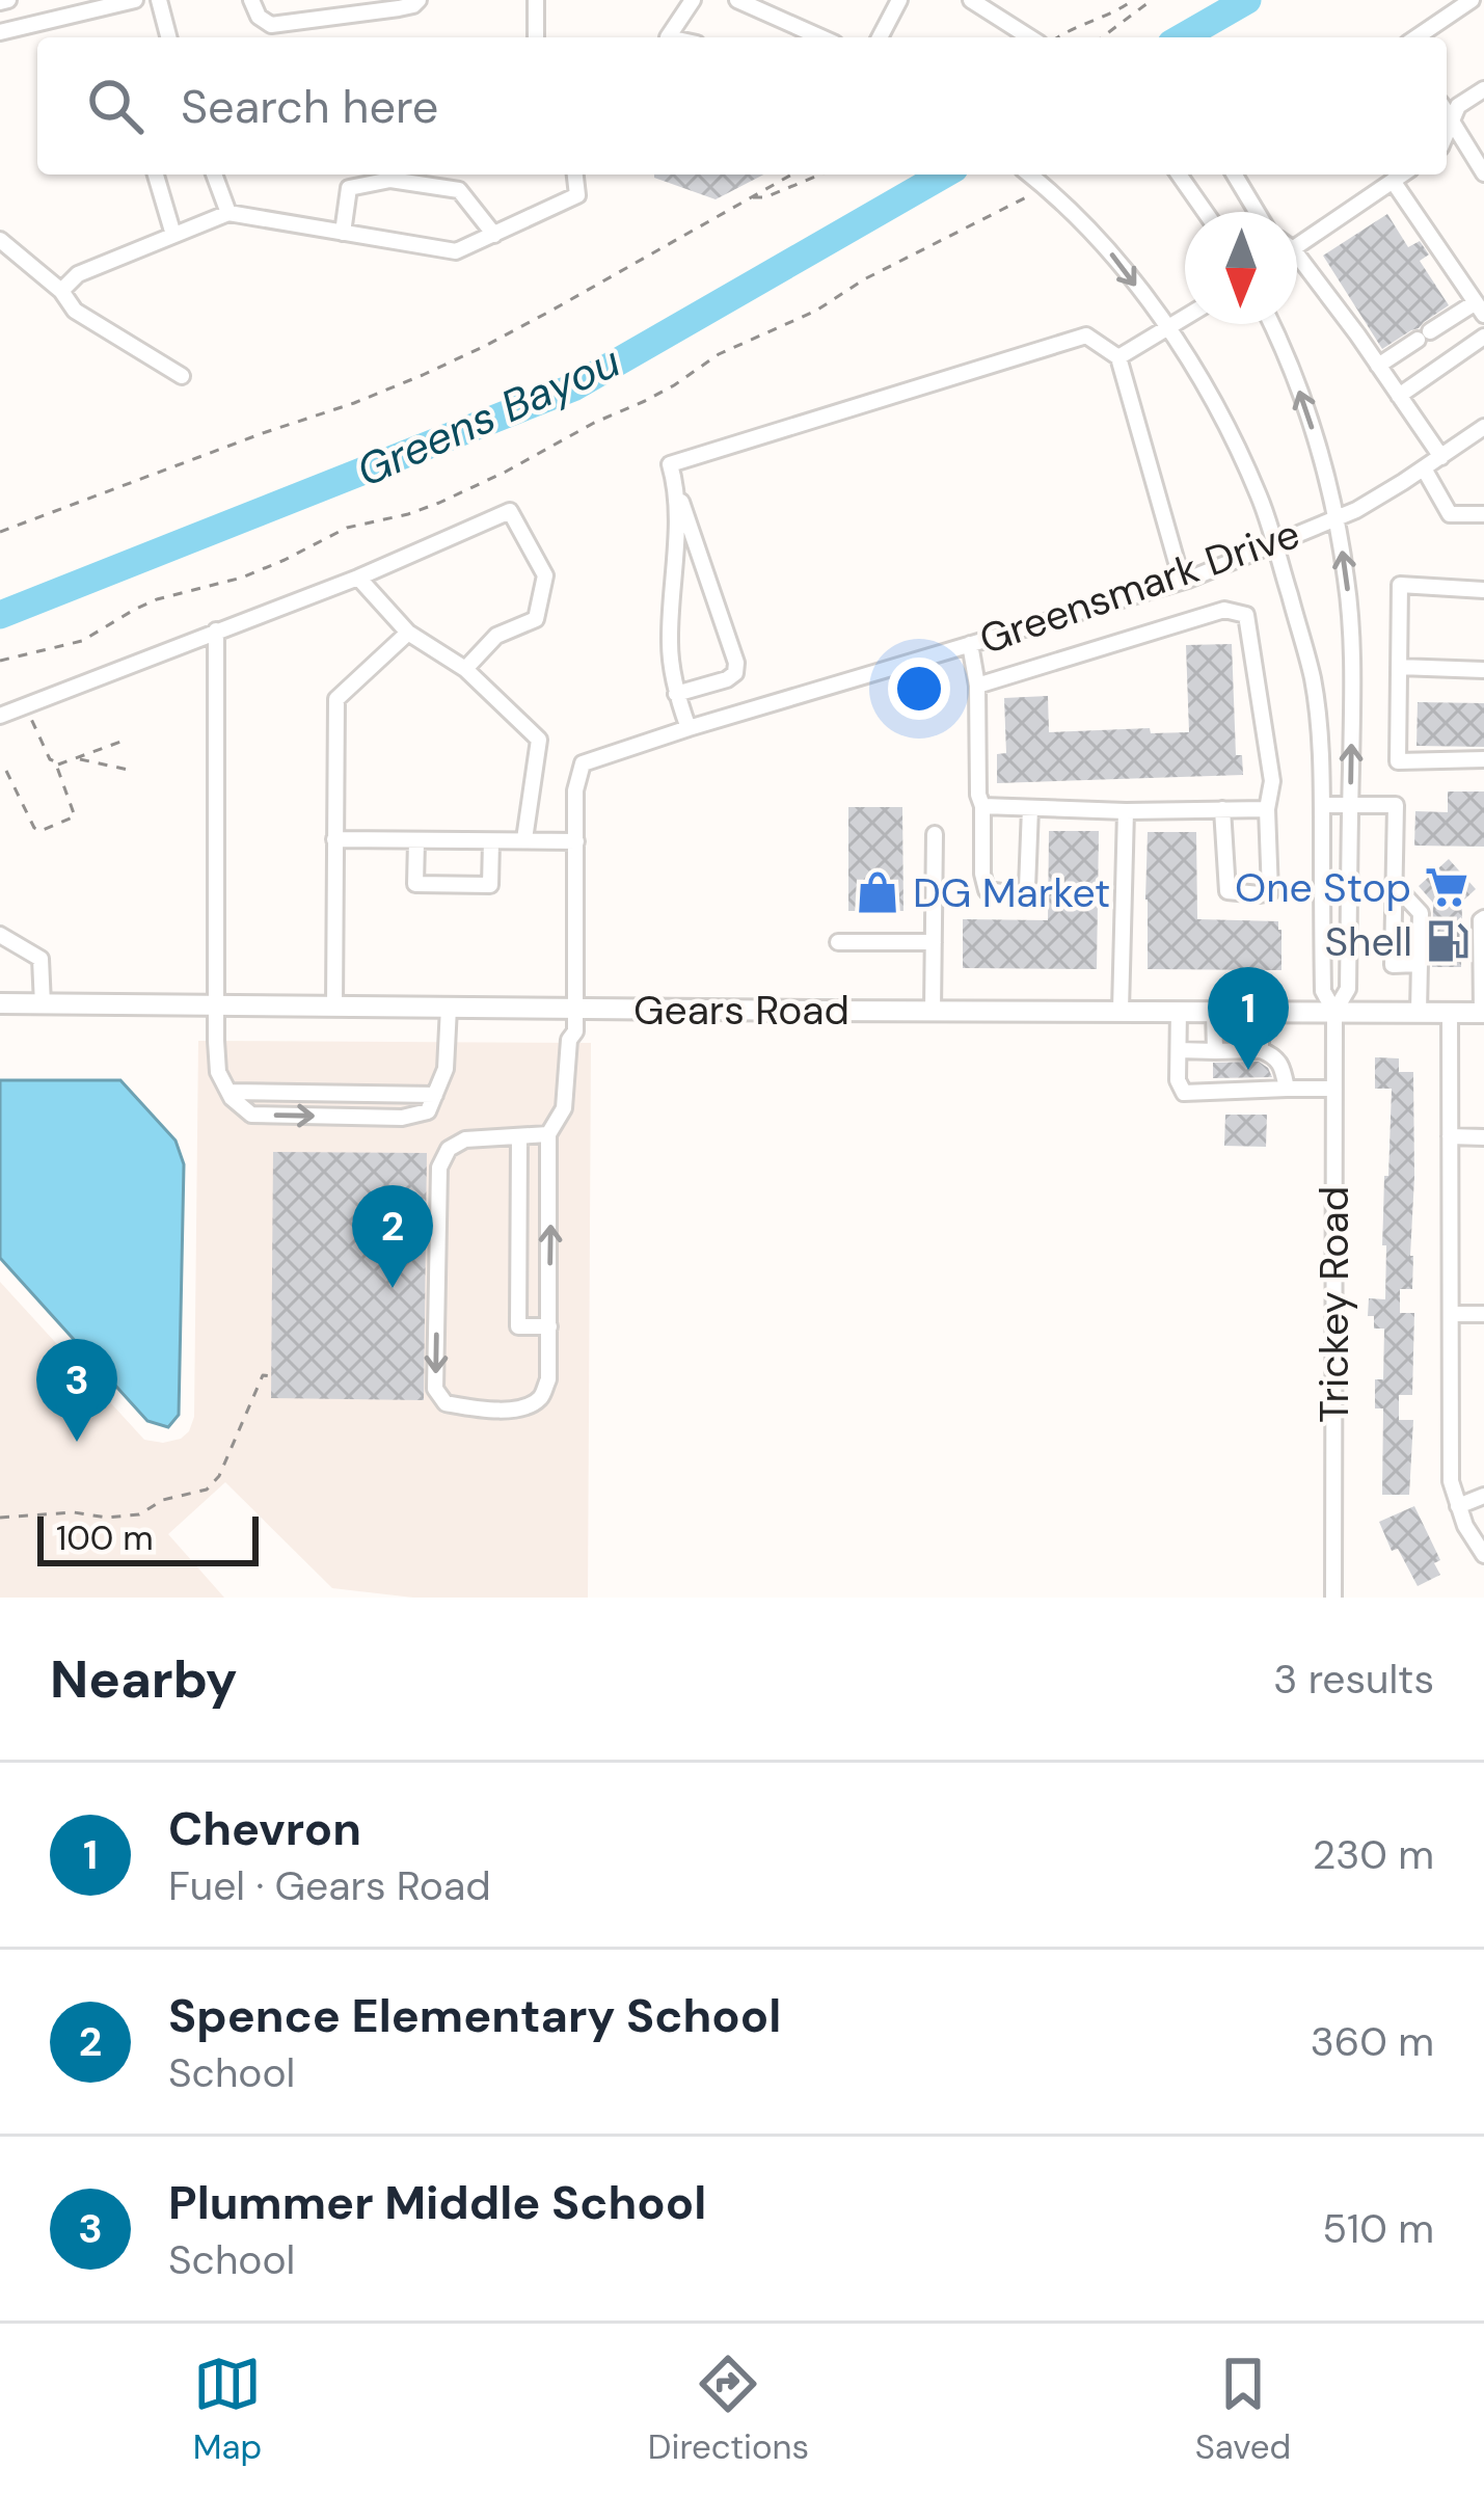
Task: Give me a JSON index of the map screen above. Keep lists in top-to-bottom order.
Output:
{
  "streets": {
    "main road": ["Gears Road"],
    "street": ["Greensmark Drive", "Trickey Road"]
  },
  "crossings": [
    ["Greensmark Drive", "Gears Road"],
    ["Gears Road", "Trickey Road"]
  ],
  "water": ["Greens Bayou"],
  "places": {
    "supermarket": ["One Stop"],
    "shop": ["DG Market"],
    "fuel station": ["Shell"]
  },
  "scale_bar": "100 m",
  "north": "bottom",
  "page": {
    "search": "Search here",
    "pins": ["1", "2", "3"],
    "scale": "100 m",
    "heading": ["Nearby", "3 results"],
    "list": [
      {
        "mark": "1",
        "name": "Chevron",
        "note": "Fuel · Gears Road",
        "value": "230 m"
      },
      {
        "mark": "2",
        "name": "Spence Elementary School",
        "note": "School",
        "value": "360 m"
      },
      {
        "mark": "3",
        "name": "Plummer Middle School",
        "note": "School",
        "value": "510 m"
      }
    ],
    "nav": ["Map", "Directions", "Saved"]
  }
}
